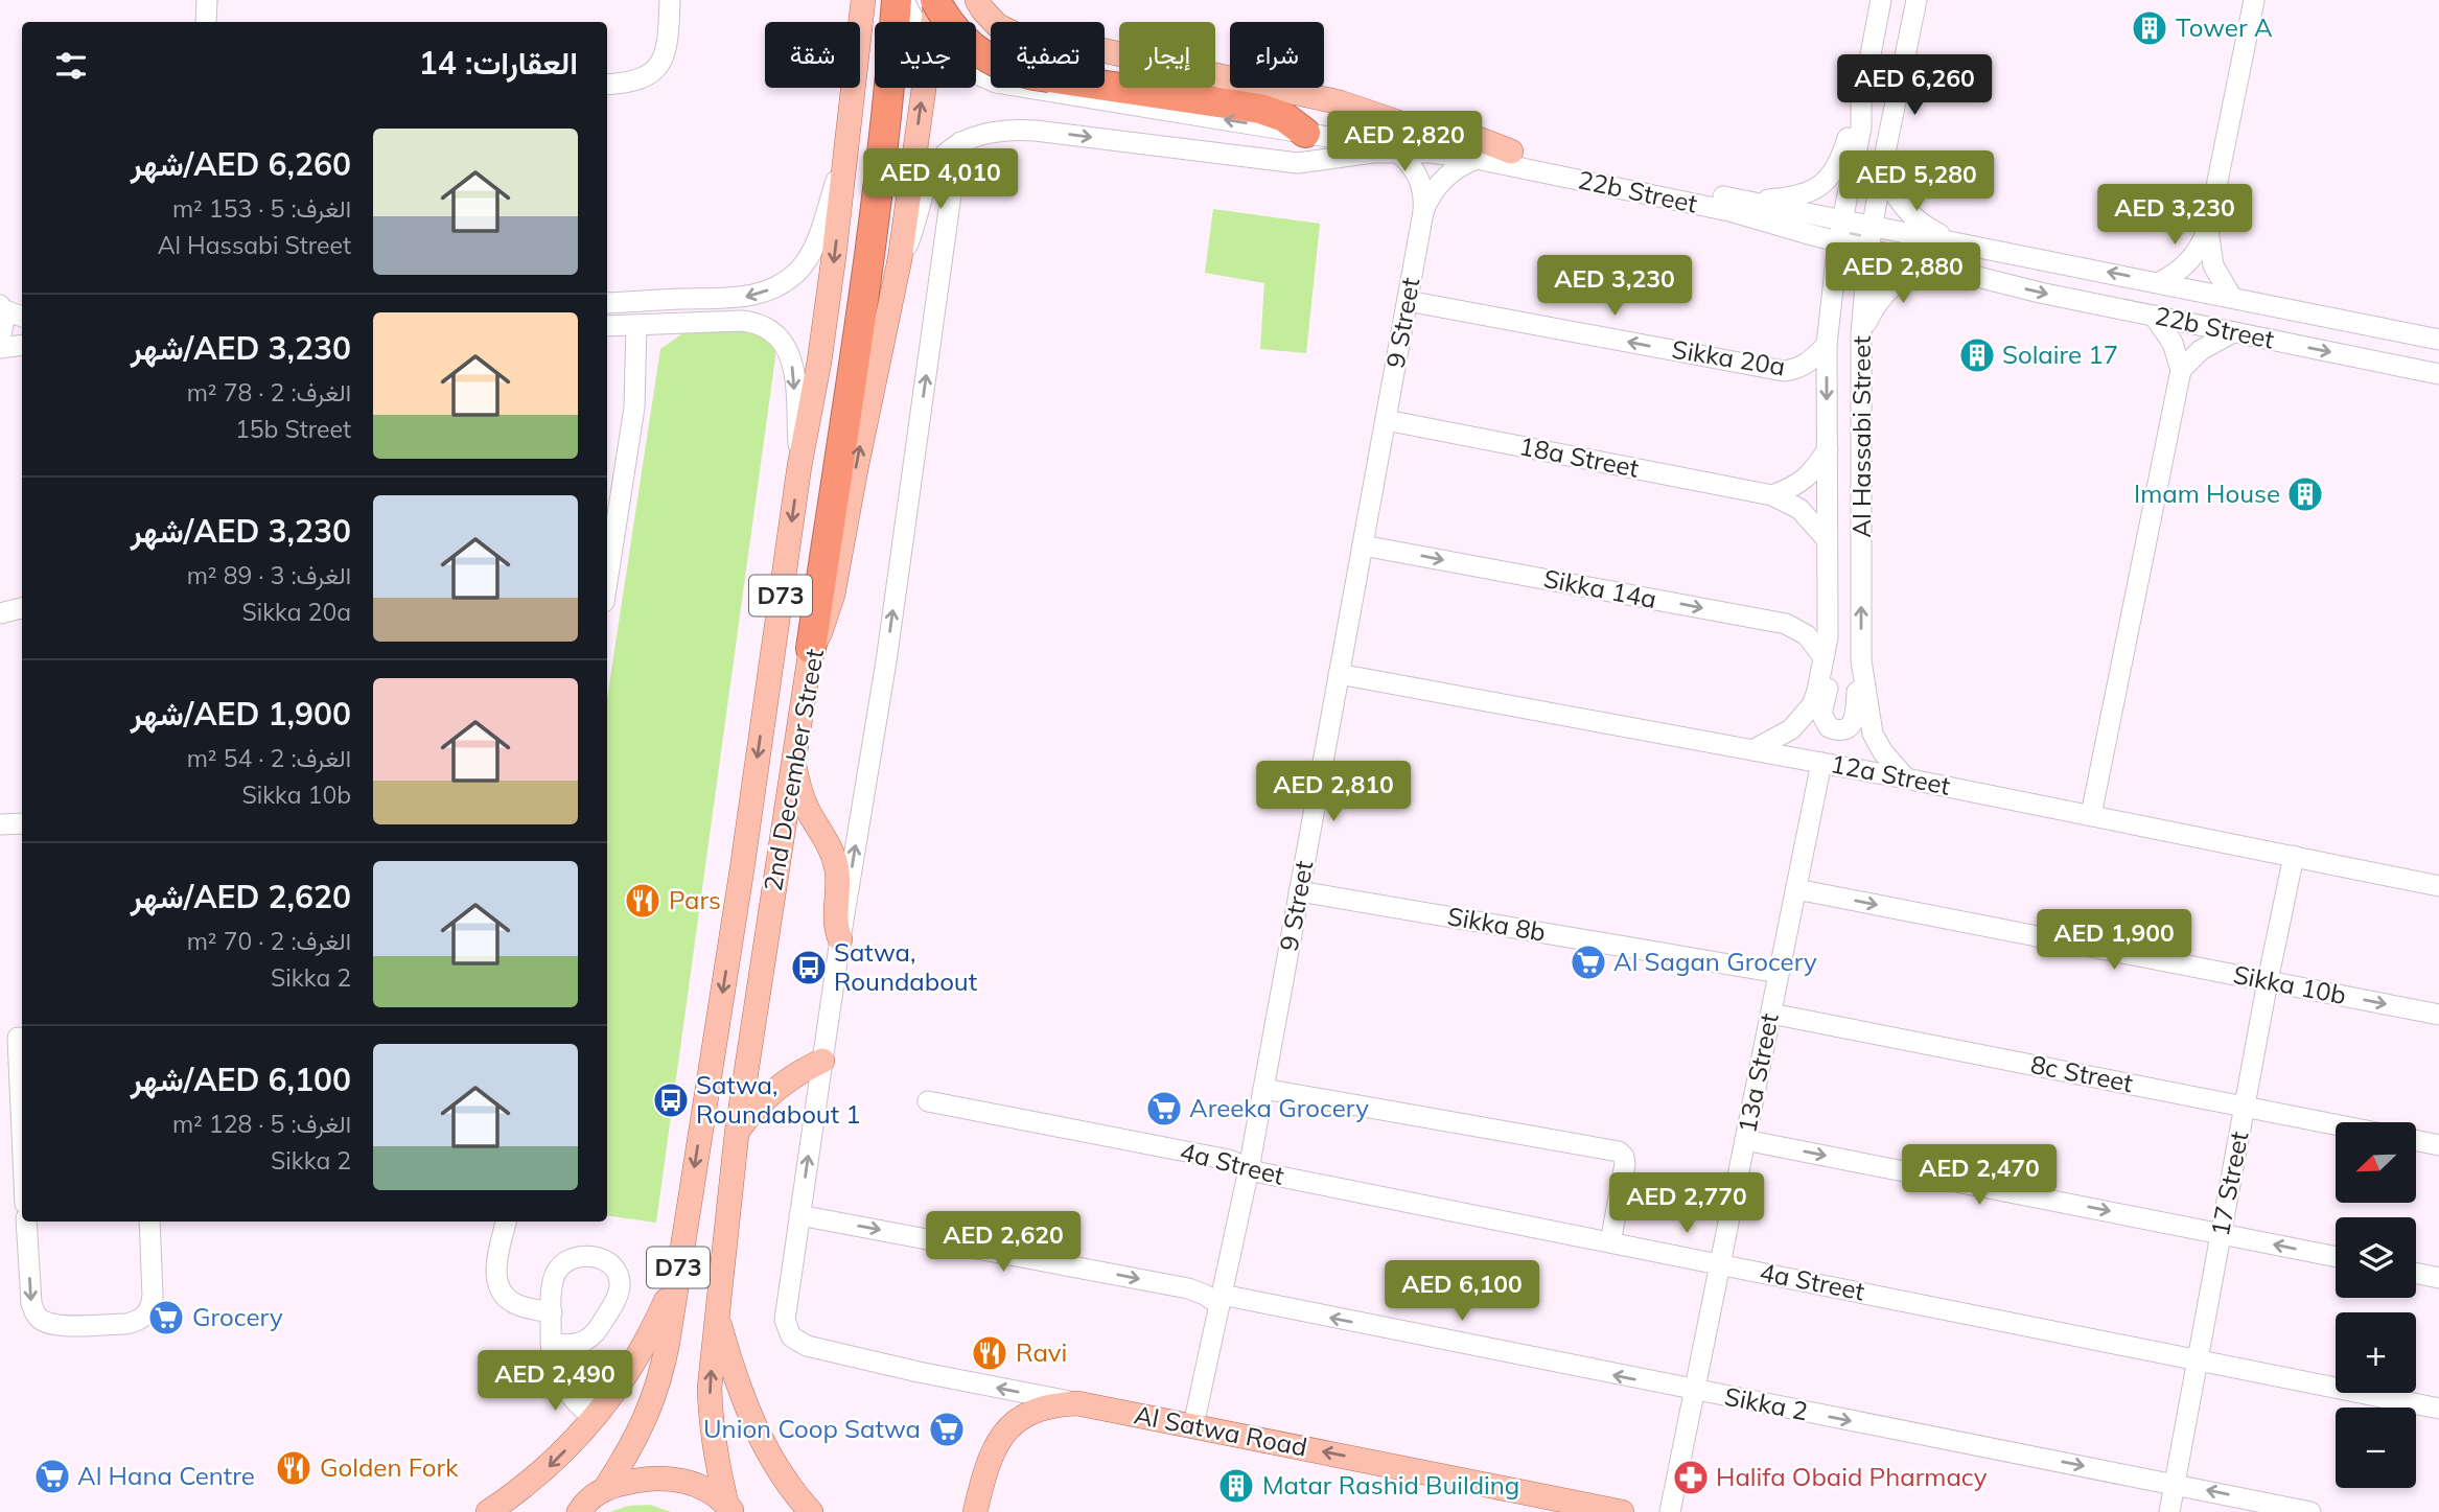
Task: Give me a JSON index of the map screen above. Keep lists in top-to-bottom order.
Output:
{
  "streets": {
    "main road": ["D73", "2nd December Street", "Al Satwa Road"],
    "street": [
      "22b Street",
      "9 Street",
      "Sikka 20a",
      "Al Hassabi Street",
      "18a Street",
      "Sikka 14a",
      "12a Street",
      "Sikka 8b",
      "Sikka 10b",
      "13a Street",
      "8c Street",
      "4a Street",
      "17 Street",
      "Sikka 2"
    ]
  },
  "crossings": [
    ["22b Street", "9 Street"],
    ["22b Street", "Al Hassabi Street"],
    ["9 Street", "Sikka 20a"],
    ["9 Street", "18a Street"],
    ["9 Street", "Sikka 14a"],
    ["9 Street", "12a Street"],
    ["9 Street", "Sikka 8b"],
    ["9 Street", "4a Street"],
    ["9 Street", "Sikka 2"],
    ["9 Street", "Al Satwa Road"],
    ["Sikka 20a", "Al Hassabi Street"],
    ["Al Hassabi Street", "18a Street"],
    ["Al Hassabi Street", "Sikka 14a"],
    ["Al Hassabi Street", "12a Street"],
    ["12a Street", "13a Street"],
    ["12a Street", "17 Street"],
    ["Sikka 8b", "13a Street"],
    ["Sikka 10b", "13a Street"],
    ["Sikka 10b", "17 Street"],
    ["13a Street", "8c Street"],
    ["13a Street", "4a Street"],
    ["13a Street", "Sikka 2"],
    ["8c Street", "17 Street"],
    ["4a Street", "17 Street"],
    ["17 Street", "Sikka 2"],
    ["Sikka 2", "Al Satwa Road"]
  ],
  "one_way": [
    "Sikka 20a",
    "Sikka 14a",
    "Sikka 10b",
    "Al Satwa Road"
  ],
  "places": {
    "building": [
      "Tower A",
      "Solaire 17",
      "Imam House",
      "Matar Rashid Building"
    ],
    "restaurant": ["Pars", "Ravi", "Golden Fork"],
    "supermarket": [
      "Al Sagan Grocery",
      "Areeka Grocery",
      "Grocery",
      "Union Coop Satwa",
      "Al Hana Centre"
    ],
    "bus stop": ["Satwa, Roundabout", "Satwa, Roundabout 1"],
    "pharmacy": ["Halifa Obaid Pharmacy"]
  },
  "north": "bottom left",
  "page": {
    "chip": [
      "شراء",
      "إيجار",
      "تصفية",
      "جديد",
      "شقة"
    ],
    "heading": "العقارات: 14",
    "price": [
      "AED 6,260",
      "AED 2,820",
      "AED 4,010",
      "AED 5,280",
      "AED 3,230",
      "AED 2,880",
      "AED 3,230",
      "AED 2,810",
      "AED 1,900",
      "AED 2,470",
      "AED 2,770",
      "AED 2,620",
      "AED 6,100",
      "AED 2,490"
    ],
    "list": [
      {
        "name": "AED 6,260/شهر",
        "note": "الغرف: 5 · 153 m² · Al Hassabi Street"
      },
      {
        "name": "AED 3,230/شهر",
        "note": "الغرف: 2 · 78 m² · 15b Street"
      },
      {
        "name": "AED 3,230/شهر",
        "note": "الغرف: 3 · 89 m² · Sikka 20a"
      },
      {
        "name": "AED 1,900/شهر",
        "note": "الغرف: 2 · 54 m² · Sikka 10b"
      },
      {
        "name": "AED 2,620/شهر",
        "note": "الغرف: 2 · 70 m² · Sikka 2"
      },
      {
        "name": "AED 6,100/شهر",
        "note": "الغرف: 5 · 128 m² · Sikka 2"
      }
    ],
    "map_buttons": ["+", "−"]
  }
}
